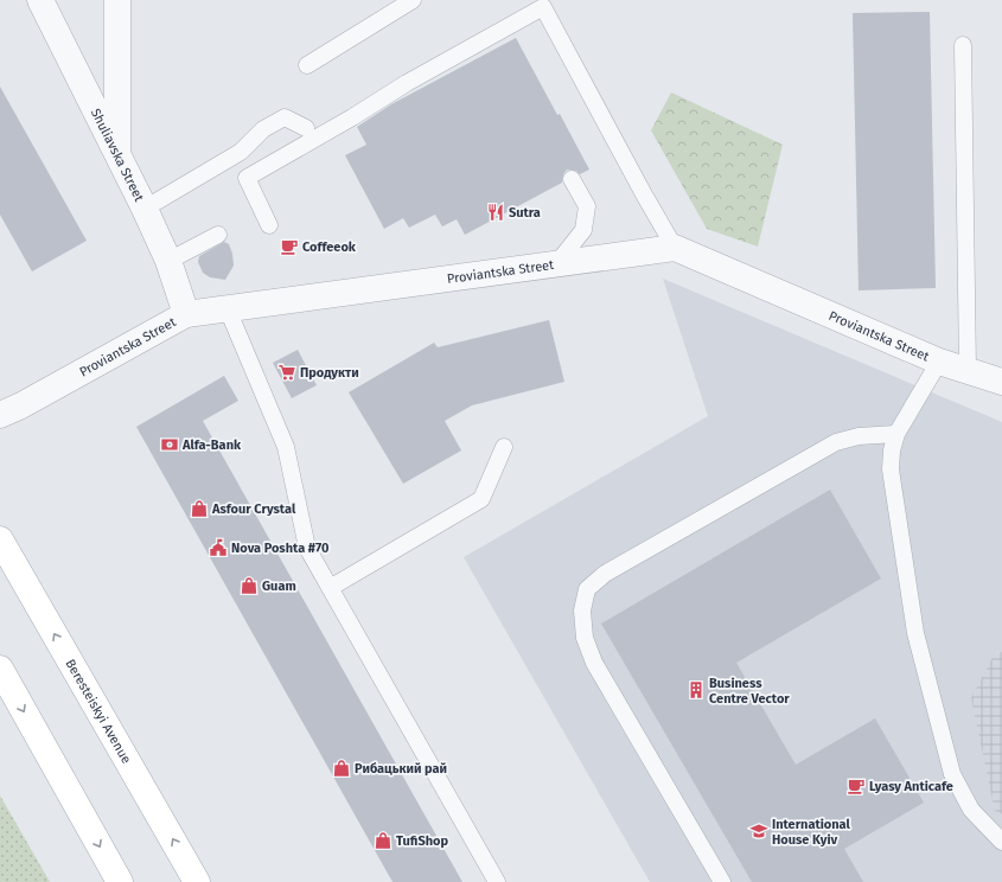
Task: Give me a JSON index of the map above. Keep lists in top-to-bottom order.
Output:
{
  "streets": {
    "main road": ["Beresteiskyi Avenue"],
    "street": ["Shuliavska Street", "Proviantska Street"]
  },
  "crossings": [
    ["Shuliavska Street", "Proviantska Street"]
  ],
  "places": {
    "restaurant": ["Sutra"],
    "cafe": ["Coffeeok", "Lyasy Anticafe"],
    "supermarket": ["Продукти"],
    "bank": ["Alfa-Bank"],
    "shop": [
      "Asfour Crystal",
      "Guam",
      "Рибацький рай",
      "TufiShop"
    ],
    "public building": ["Nova Poshta #70"],
    "building": ["Business Centre Vector"],
    "school or university": ["International House Kyiv"]
  }
}
